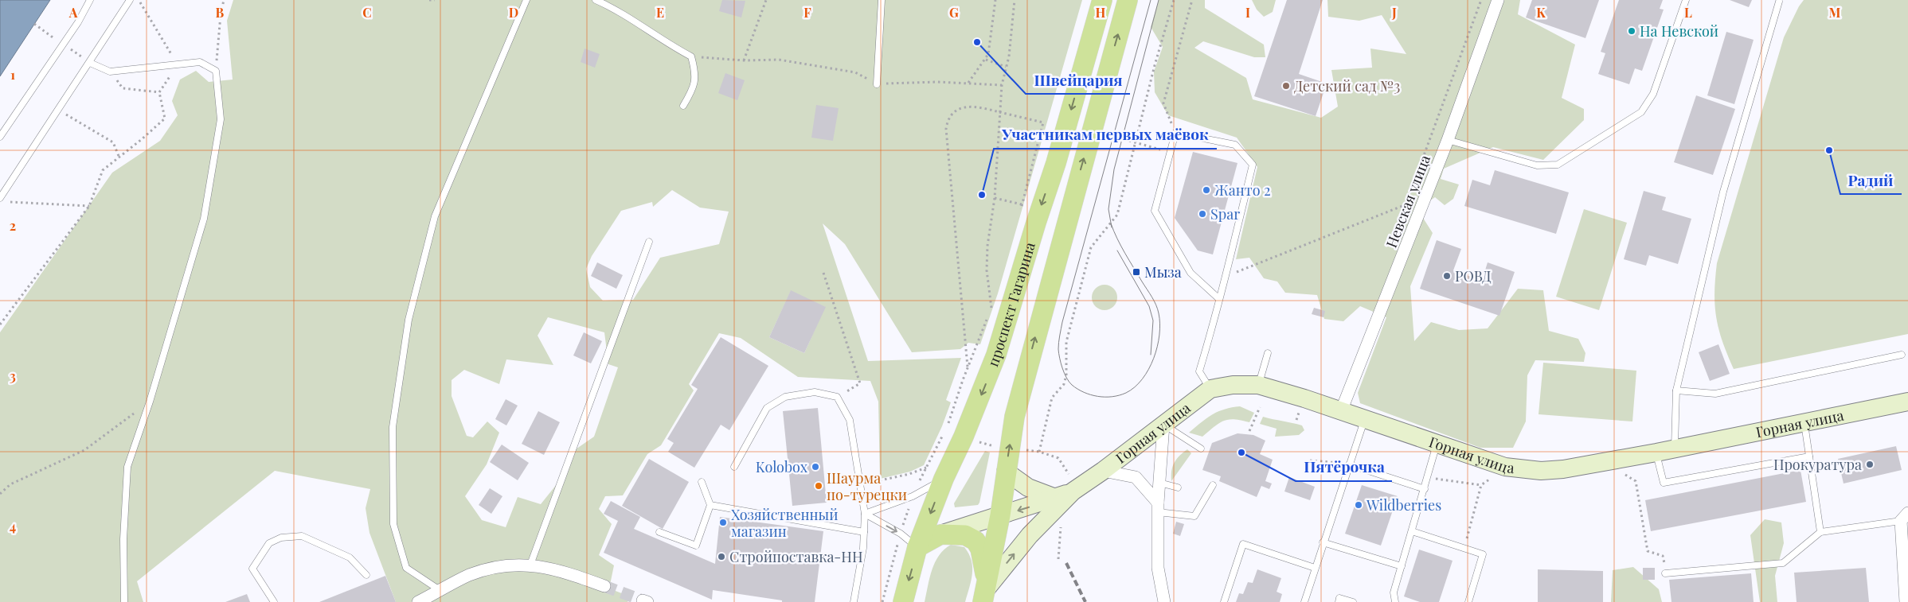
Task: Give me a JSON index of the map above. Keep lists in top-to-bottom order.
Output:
{
  "streets": {
    "main road": ["проспект Гагарина", "Горная улица"],
    "street": ["Невская улица"]
  },
  "crossings": [
    ["Невская улица", "Горная улица"]
  ],
  "places": {
    "other": [
      "На Невской",
      "Швейцария",
      "Детский сад №3",
      "Радий",
      "Жанто 2",
      "Участникам первых маёвок",
      "Spar",
      "РОВД",
      "Пятёрочка",
      "Прокуратура",
      "Kolobox",
      "Шаурма по-турецки",
      "Wildberries",
      "Хозяйственный магазин",
      "Стройпоставка-НН"
    ],
    "transit": ["Мыза"]
  },
  "grid": {
    "columns": [
      "A",
      "B",
      "C",
      "D",
      "E",
      "F",
      "G",
      "H",
      "I",
      "J",
      "K",
      "L",
      "M"
    ],
    "rows": [
      "1",
      "2",
      "3",
      "4"
    ]
  }
}
